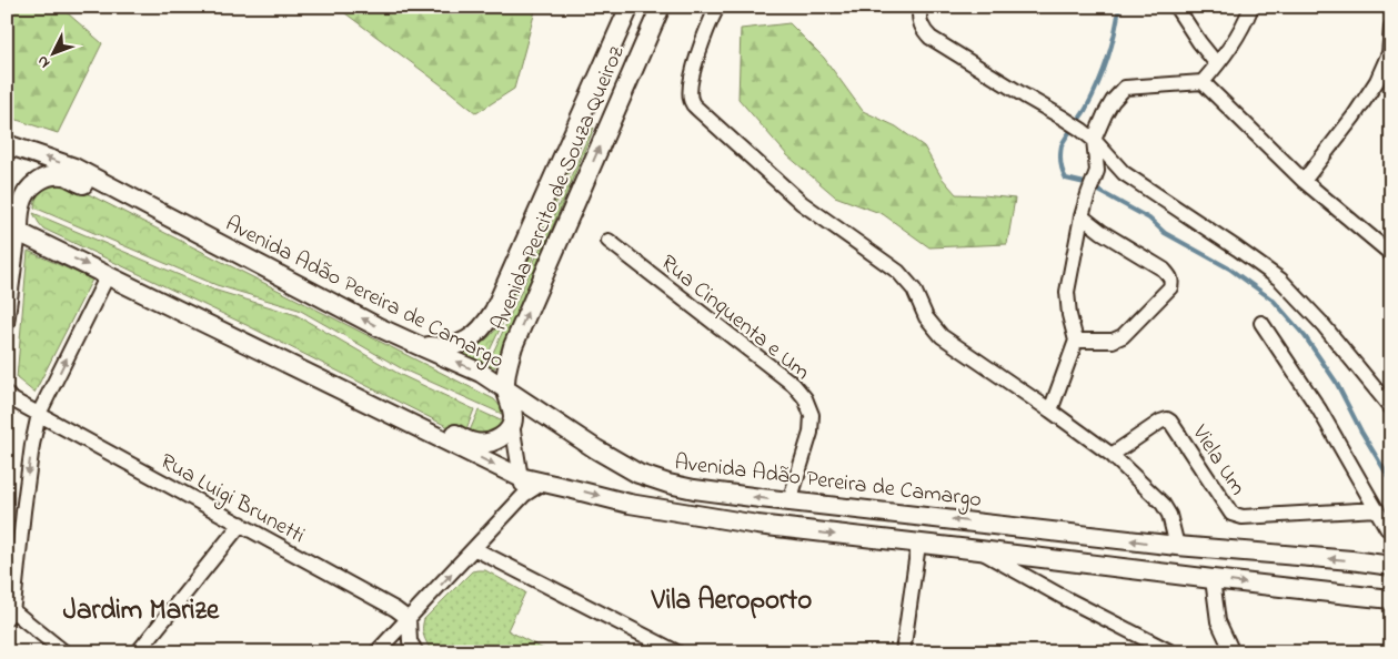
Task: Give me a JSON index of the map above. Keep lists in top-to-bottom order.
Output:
{
  "streets": {
    "main road": ["Avenida Percito de Souza Queiroz", "Avenida Adão Pereira de Camargo"],
    "street": ["Rua Cinquenta e Um", "Viela Um", "Rua Luigi Brunetti"]
  },
  "crossings": [
    ["Avenida Percito de Souza Queiroz", "Avenida Adão Pereira de Camargo"],
    ["Avenida Adão Pereira de Camargo", "Rua Cinquenta e Um"]
  ],
  "districts": ["Vila Aeroporto", "Jardim Marize"],
  "north": "bottom left"
}
